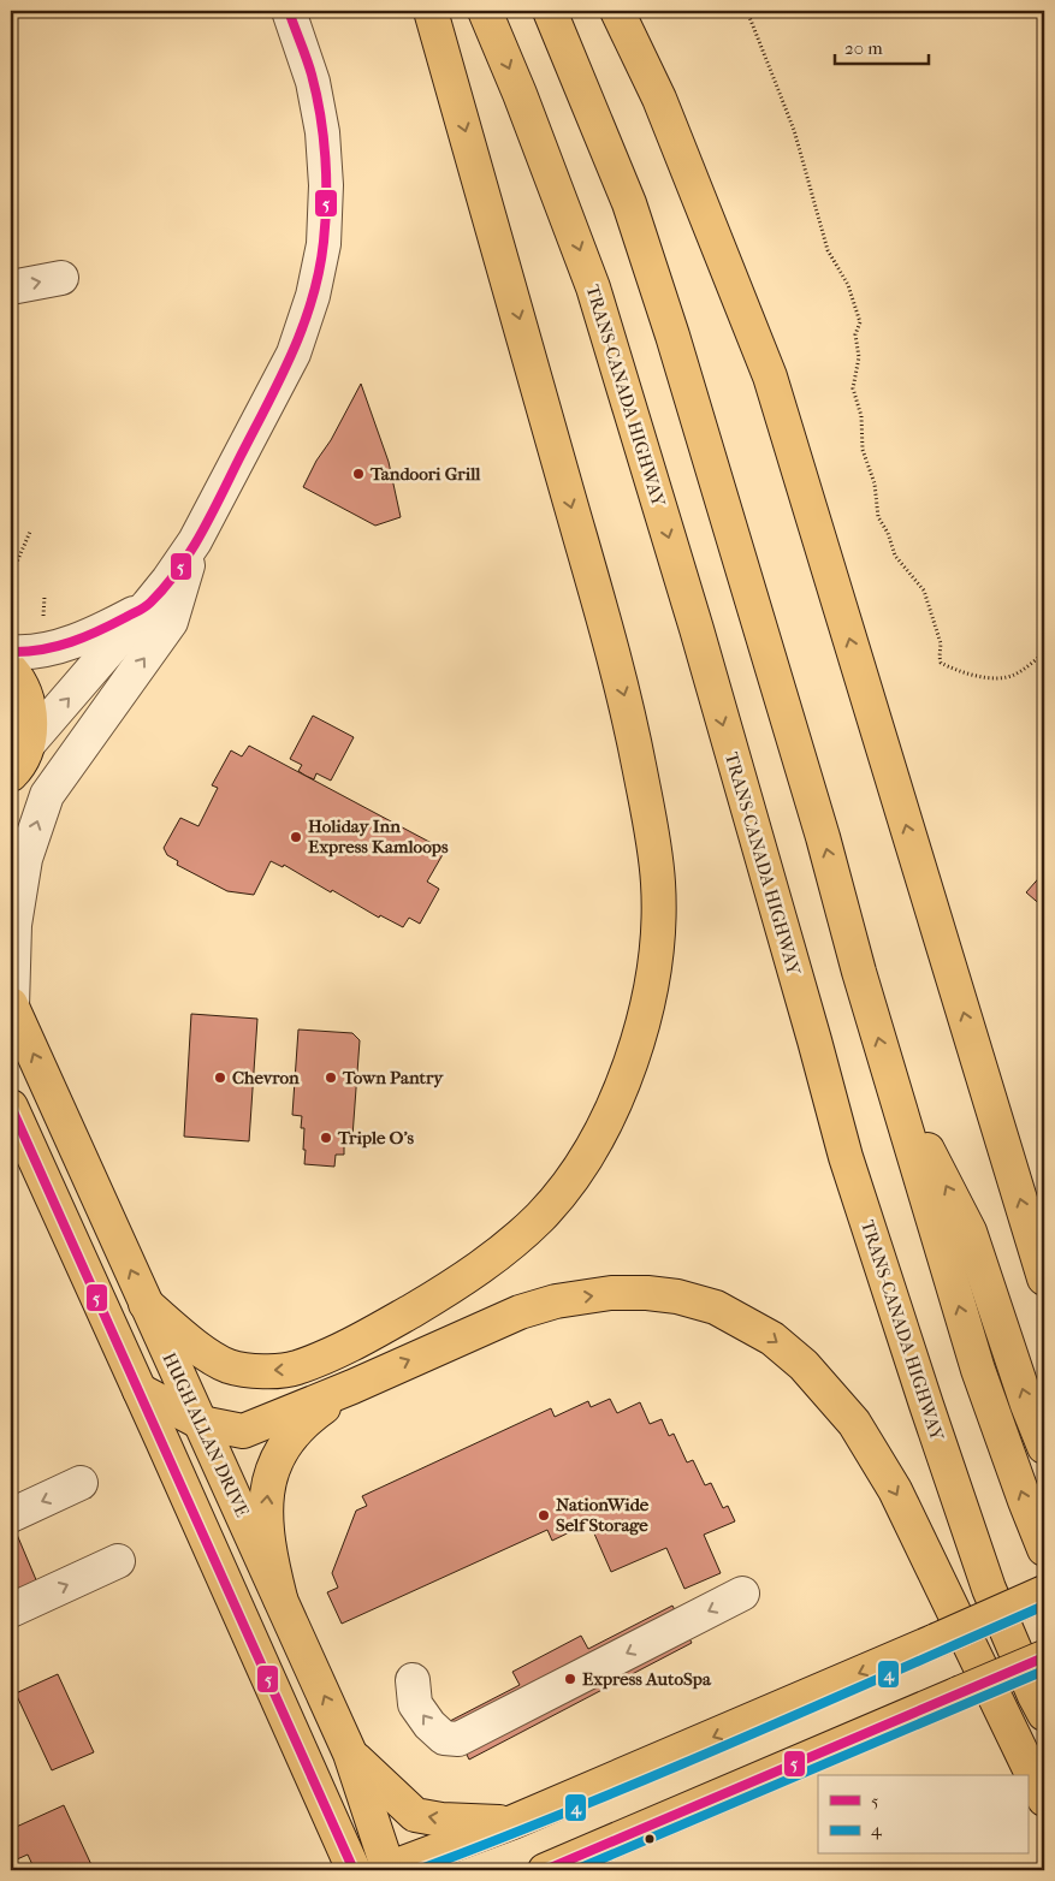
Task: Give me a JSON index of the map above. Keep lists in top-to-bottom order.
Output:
{
  "streets": {
    "main road": ["TRANS-CANADA HIGHWAY", "HUGH ALLAN DRIVE"]
  },
  "places": [
    "Tandoori Grill",
    "Holiday Inn Express Kamloops",
    "Chevron",
    "Town Pantry",
    "Triple O's",
    "NationWide Self Storage",
    "Express AutoSpa"
  ],
  "lines": ["transit line 5", "transit line 4"],
  "legend": ["5", "4"],
  "scale_bar": "20 m"
}
